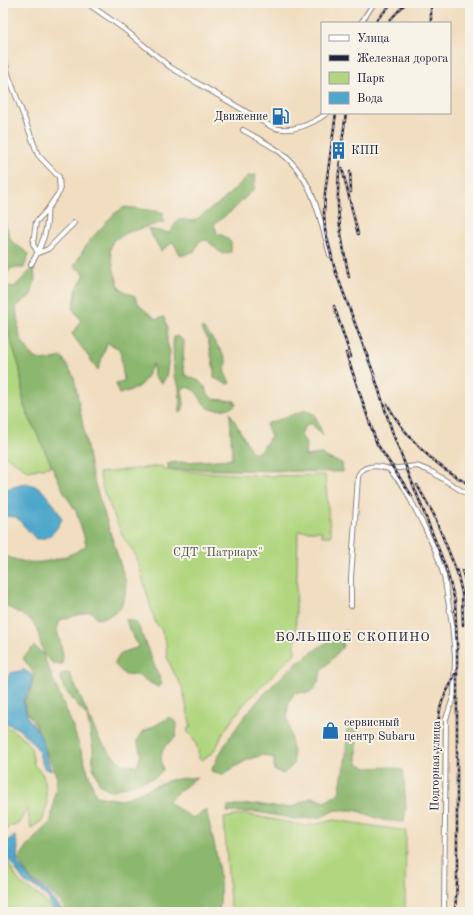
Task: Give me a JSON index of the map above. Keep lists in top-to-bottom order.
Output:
{
  "streets": {
    "street": ["Подгорная улица"]
  },
  "districts": ["БОЛЬШОЕ СКОПИНО"],
  "parks": ["СДТ \"Патриарх\""],
  "places": {
    "fuel station": ["Движение"],
    "building": ["КПП"],
    "shop": ["сервисный центр Subaru"]
  },
  "legend": [
    "Улица",
    "Железная дорога",
    "Парк",
    "Вода"
  ]
}
